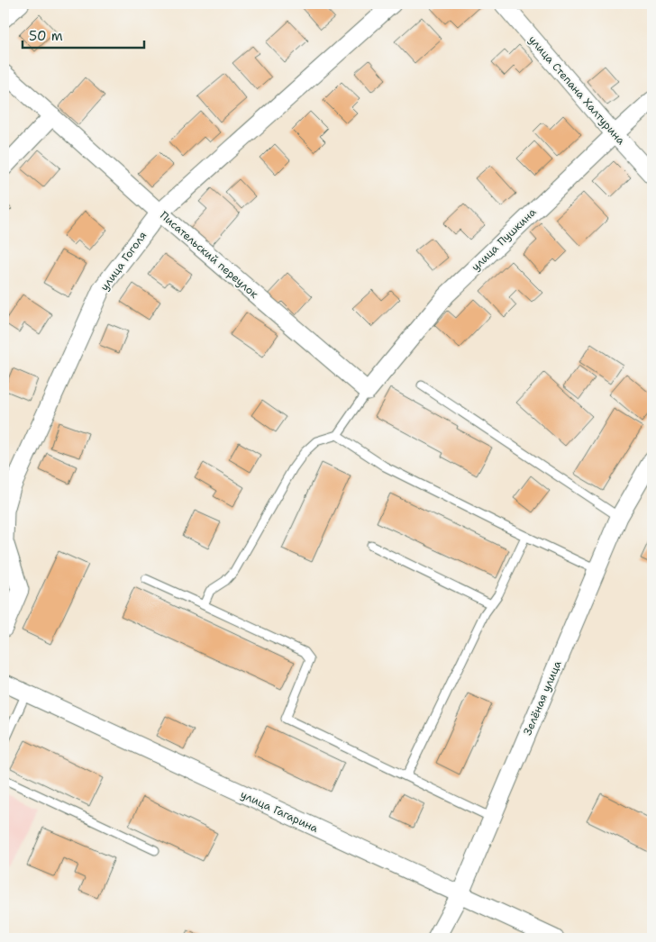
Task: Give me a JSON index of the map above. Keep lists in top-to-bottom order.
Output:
{
  "streets": {
    "street": [
      "улица Степана Халтурина",
      "улица Пушкина",
      "Писательский переулок",
      "улица Гоголя",
      "Зелёная улица",
      "улица Гагарина"
    ]
  },
  "crossings": [
    ["улица Степана Халтурина", "улица Пушкина"],
    ["улица Пушкина", "Писательский переулок"],
    ["Писательский переулок", "улица Гоголя"],
    ["Зелёная улица", "улица Гагарина"]
  ],
  "scale_bar": "50 m"
}
